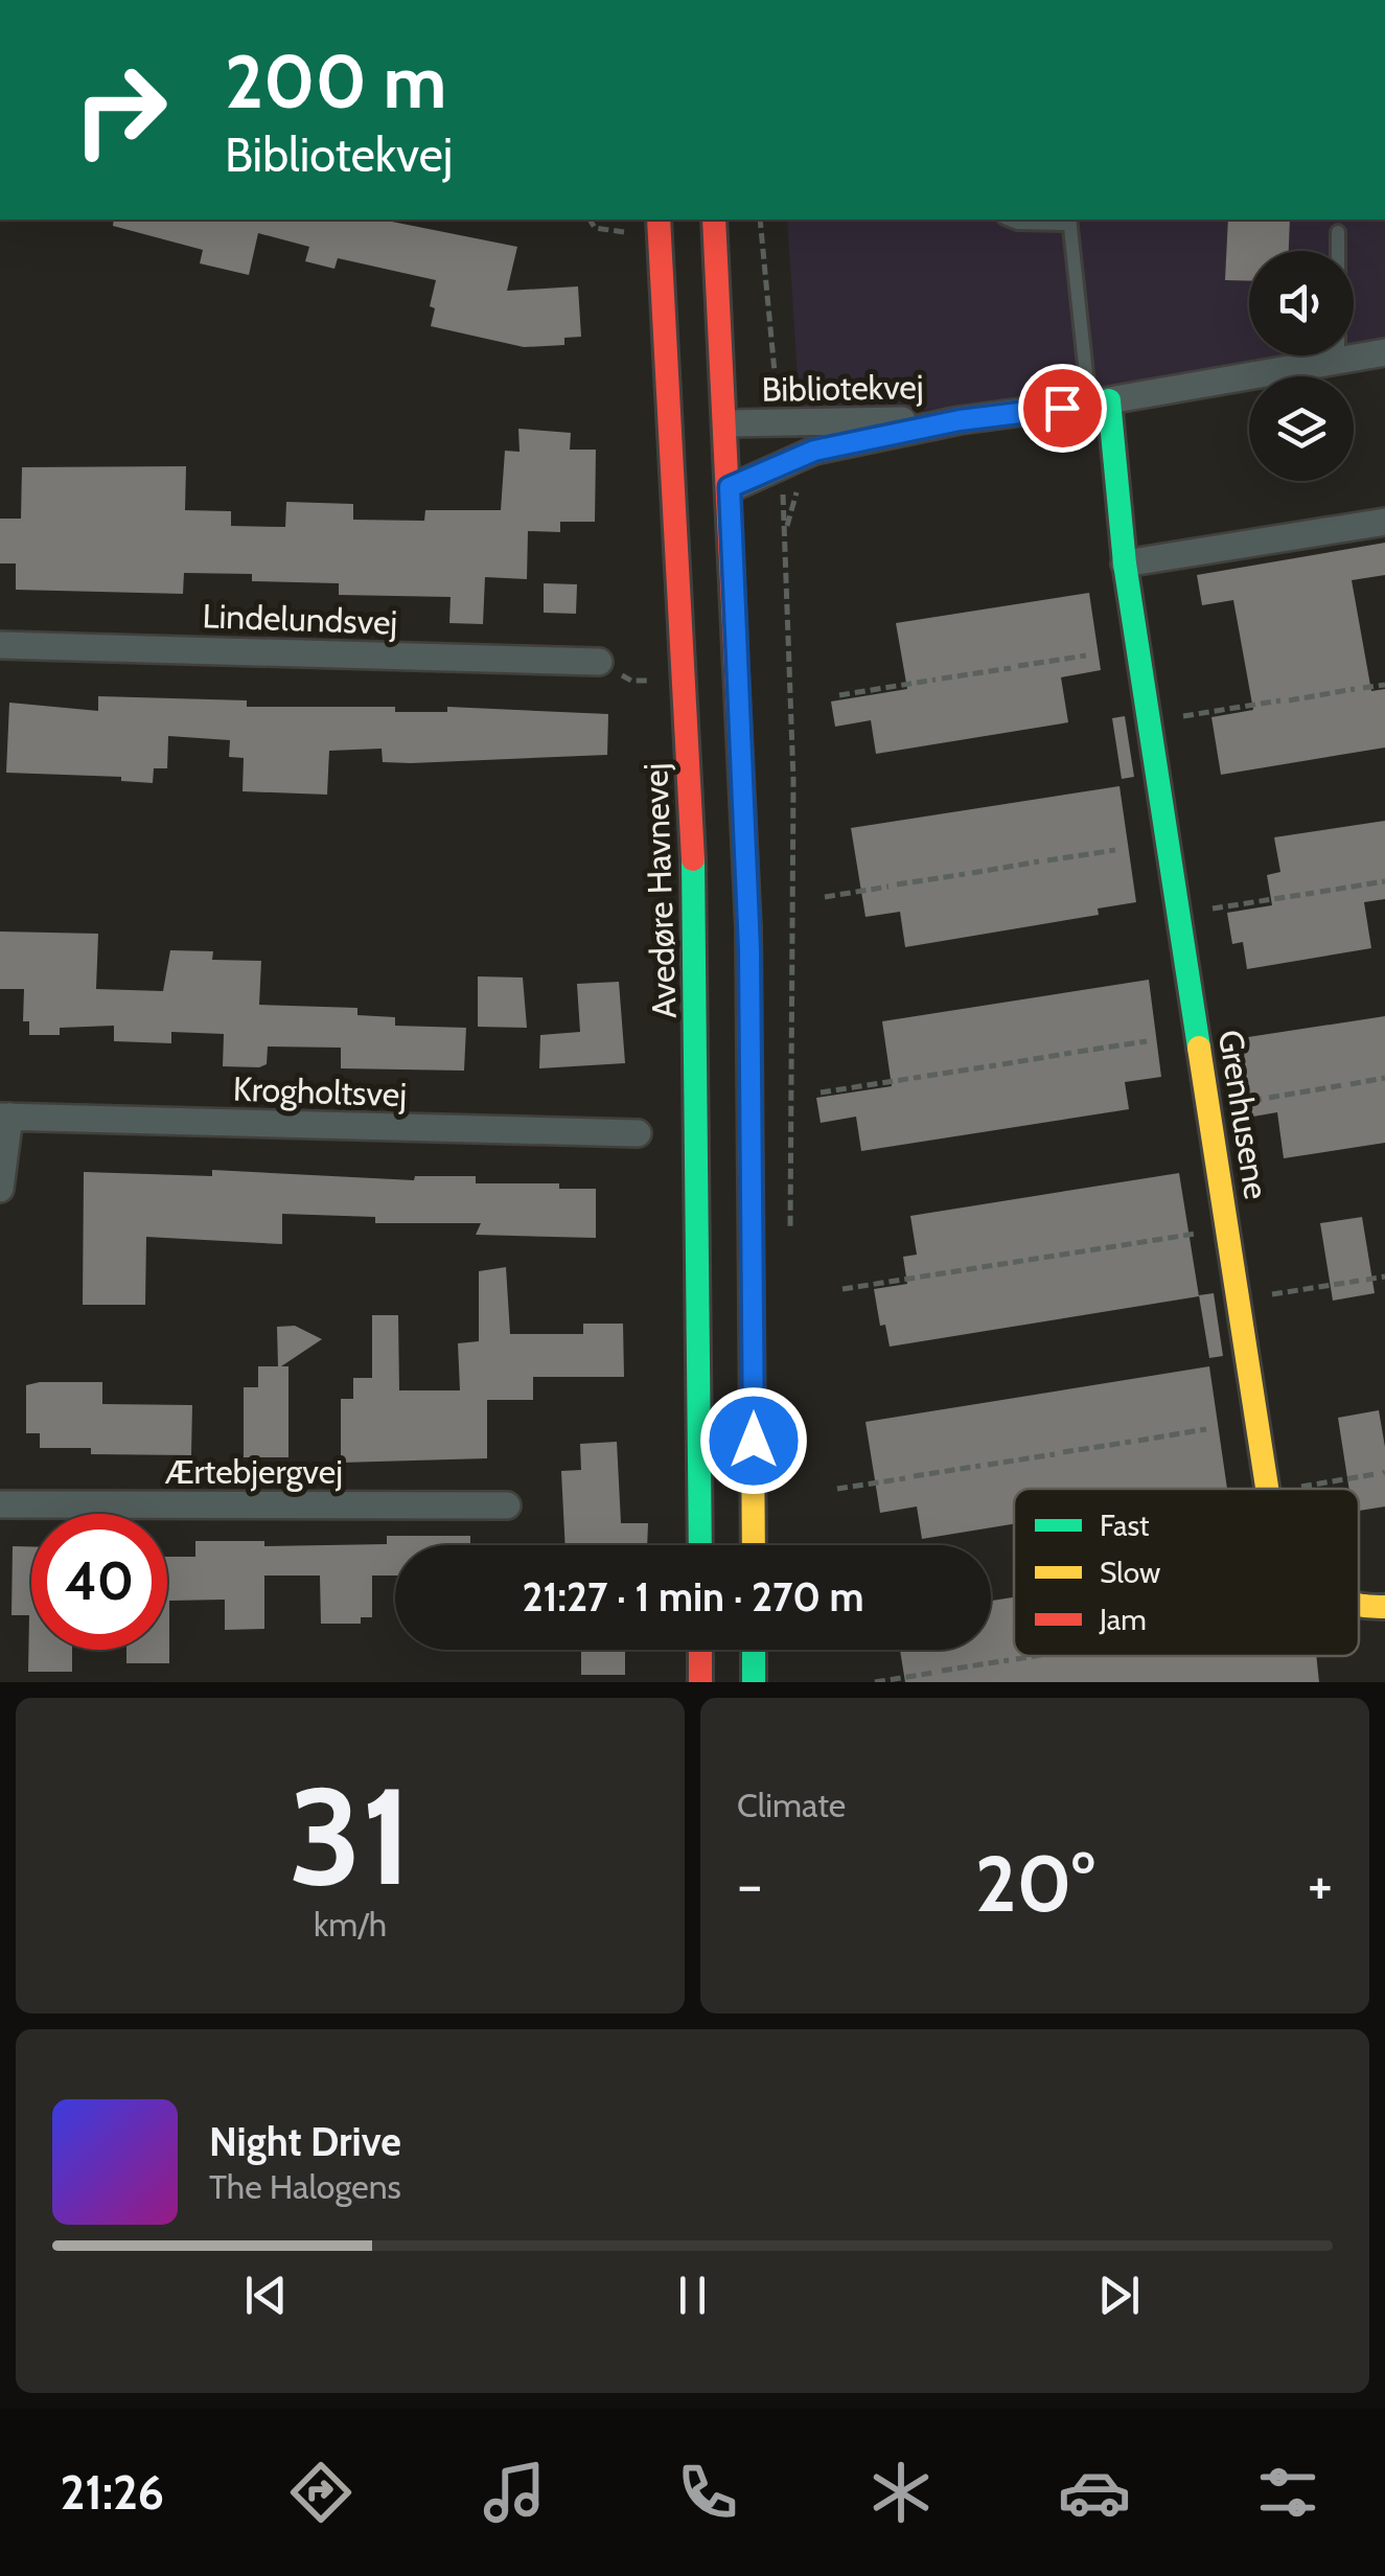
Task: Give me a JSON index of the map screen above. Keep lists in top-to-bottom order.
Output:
{
  "streets": {
    "street": [
      "Bibliotekvej",
      "Lindelundsvej",
      "Avedøre Havnevej",
      "Krogholtsvej",
      "Grenhusene",
      "Ærtebjergvej"
    ]
  },
  "crossings": [
    ["Bibliotekvej", "Grenhusene"]
  ],
  "legend": ["Fast", "Slow", "Jam"],
  "page": {
    "turn": ["200 m", "Bibliotekvej"],
    "limit": "40",
    "trip": "21:27 · 1 min · 270 m",
    "tile": [
      ["31", "km/h"],
      "Climate"
    ],
    "heat": ["−", "20°", "+"],
    "song": ["Night Drive", "The Halogens"],
    "tabs": "21:26"
  }
}
